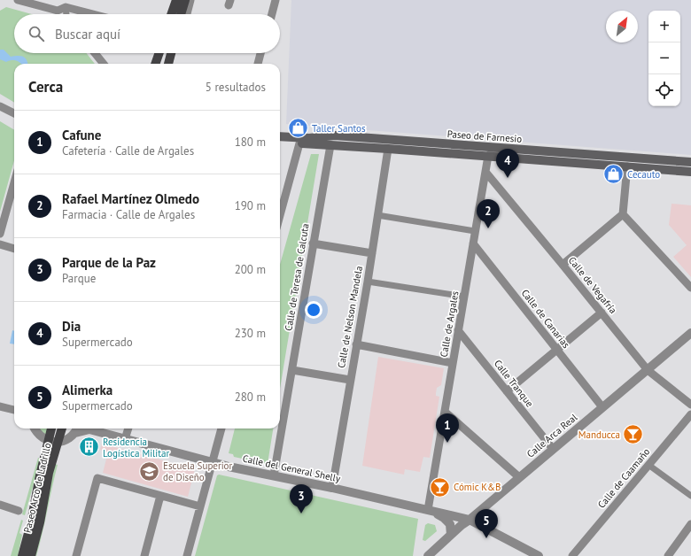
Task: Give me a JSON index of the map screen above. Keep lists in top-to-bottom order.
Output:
{
  "streets": {
    "main road": ["Paseo de Farnesio", "Paseo Arco de Ladrillo"],
    "street": [
      "Calle de Teresa de Calcuta",
      "Calle de Vegafría",
      "Calle de Nelson Mandela",
      "Calle de Canarias",
      "Calle de Argales",
      "Calle Tranque",
      "Calle Arca Real",
      "Calle del General Shelly",
      "Calle de Caamaño"
    ]
  },
  "crossings": [
    ["Paseo de Farnesio", "Calle de Teresa de Calcuta"],
    ["Paseo de Farnesio", "Calle de Nelson Mandela"],
    ["Paseo de Farnesio", "Calle de Argales"],
    ["Calle de Teresa de Calcuta", "Calle del General Shelly"],
    ["Calle de Vegafría", "Calle de Argales"],
    ["Calle de Vegafría", "Calle Arca Real"],
    ["Calle de Nelson Mandela", "Calle del General Shelly"],
    ["Calle de Canarias", "Calle de Argales"],
    ["Calle de Canarias", "Calle Arca Real"],
    ["Calle de Argales", "Calle Tranque"],
    ["Calle de Argales", "Calle del General Shelly"],
    ["Calle Tranque", "Calle Arca Real"],
    ["Calle Arca Real", "Calle del General Shelly"],
    ["Calle del General Shelly", "Paseo Arco de Ladrillo"]
  ],
  "places": {
    "shop": ["Taller Santos", "Cecauto"],
    "bar": ["Manducca", "Cómic K&B"],
    "building": ["Residencia Logística Militar"],
    "school or university": ["Escuela Superior de Diseño"]
  },
  "north": "top right",
  "page": {
    "map_buttons": ["+", "−"],
    "search": "Buscar aquí",
    "heading": ["Cerca", "5 resultados"],
    "list": [
      {
        "mark": "1",
        "name": "Cafune",
        "note": "Cafetería · Calle de Argales",
        "value": "180 m"
      },
      {
        "mark": "2",
        "name": "Rafael Martínez Olmedo",
        "note": "Farmacia · Calle de Argales",
        "value": "190 m"
      },
      {
        "mark": "3",
        "name": "Parque de la Paz",
        "note": "Parque",
        "value": "200 m"
      },
      {
        "mark": "4",
        "name": "Dia",
        "note": "Supermercado",
        "value": "230 m"
      },
      {
        "mark": "5",
        "name": "Alimerka",
        "note": "Supermercado",
        "value": "280 m"
      }
    ],
    "pins": [
      "4",
      "2",
      "1",
      "3",
      "5"
    ]
  }
}
